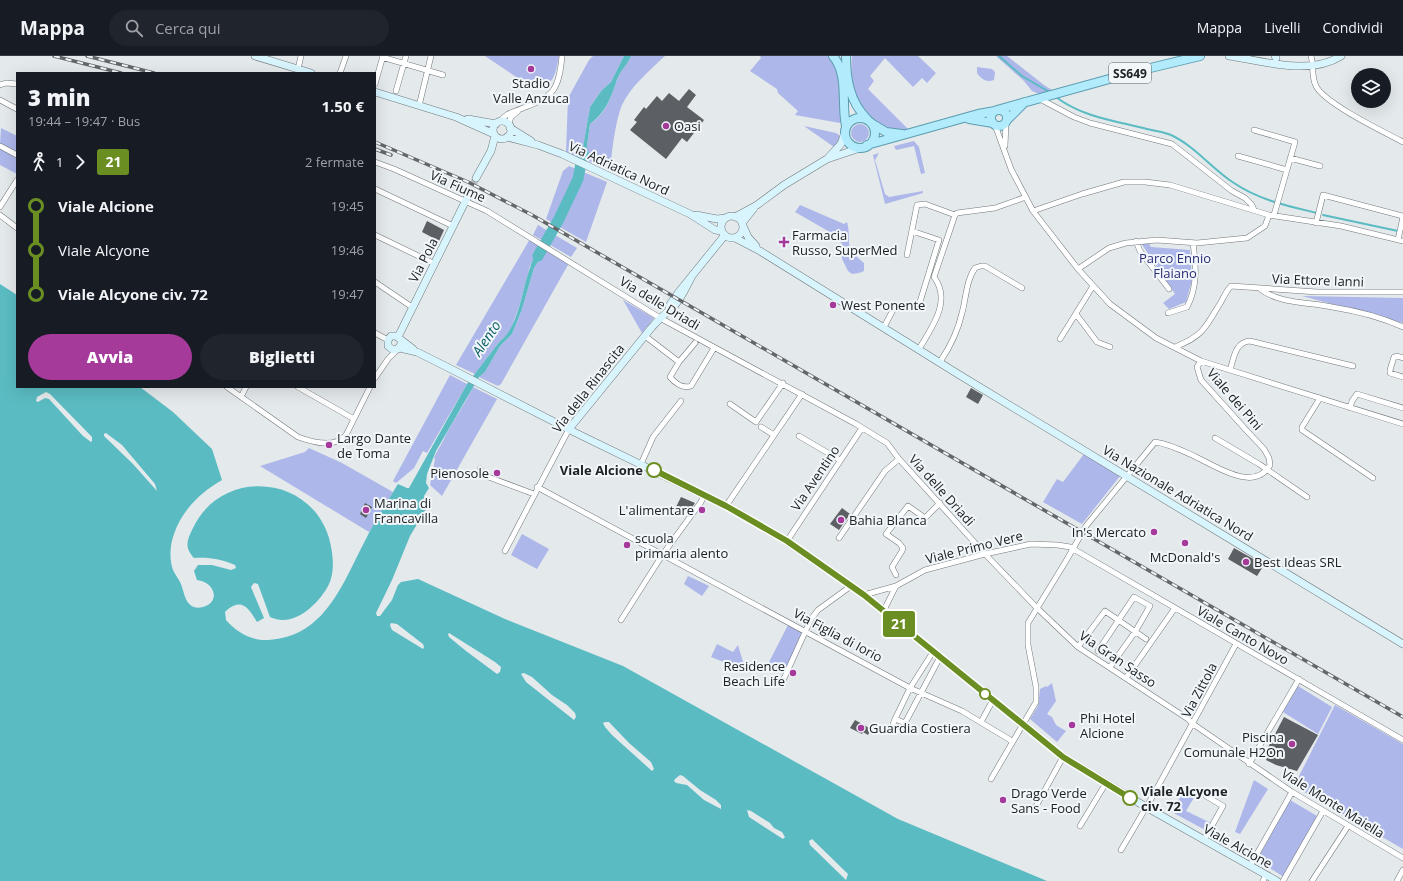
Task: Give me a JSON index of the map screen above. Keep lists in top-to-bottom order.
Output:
{
  "streets": {
    "main road": [
      "SS649",
      "Via Adriatica Nord",
      "Via Pola",
      "Via della Rinascita",
      "Via Nazionale Adriatica Nord",
      "Viale Alcione"
    ],
    "street": [
      "Via Fiume",
      "Via Ettore Ianni",
      "Via delle Driadi",
      "Viale dei Pini",
      "Via Aventino",
      "Viale Primo Vere",
      "Via Figlia di Iorio",
      "Viale Canto Novo",
      "Via Gran Sasso",
      "Via Zittola",
      "Viale Monte Maiella"
    ]
  },
  "crossings": [
    ["SS649", "Via Adriatica Nord"],
    ["SS649", "Via della Rinascita"],
    ["SS649", "Via Nazionale Adriatica Nord"],
    ["Via Adriatica Nord", "Via della Rinascita"],
    ["Via Adriatica Nord", "Via Nazionale Adriatica Nord"],
    ["Via Fiume", "Via Pola"],
    ["Via Fiume", "Via delle Driadi"],
    ["Via Pola", "Viale Alcione"],
    ["Via delle Driadi", "Via della Rinascita"],
    ["Via delle Driadi", "Via Aventino"],
    ["Via delle Driadi", "Viale Primo Vere"],
    ["Via delle Driadi", "Via Gran Sasso"],
    ["Via della Rinascita", "Via Nazionale Adriatica Nord"],
    ["Via della Rinascita", "Via Figlia di Iorio"],
    ["Via della Rinascita", "Viale Alcione"],
    ["Via Aventino", "Viale Alcione"],
    ["Viale Primo Vere", "Viale Canto Novo"],
    ["Viale Primo Vere", "Via Gran Sasso"],
    ["Viale Primo Vere", "Viale Alcione"],
    ["Viale Canto Novo", "Via Zittola"],
    ["Via Gran Sasso", "Via Zittola"],
    ["Via Gran Sasso", "Viale Monte Maiella"],
    ["Via Zittola", "Viale Monte Maiella"],
    ["Via Zittola", "Viale Alcione"]
  ],
  "water": ["Alento"],
  "parks": ["Parco Ennio Flaiano"],
  "places": {
    "other": [
      "Stadio Valle Anzuca",
      "Oasi",
      "West Ponente",
      "Largo Dante de Toma",
      "Viale Alcione",
      "Pienosole",
      "Marina di Francavilla",
      "L'alimentare",
      "Bahia Blanca",
      "In's Mercato",
      "McDonald's",
      "scuola primaria alento",
      "Best Ideas SRL",
      "Residence Beach Life",
      "Phi Hotel Alcione",
      "Guardia Costiera",
      "Piscina Comunale H2On",
      "Viale Alcyone civ. 72",
      "Drago Verde Sans - Food"
    ],
    "health": ["Farmacia Russo, SuperMed"]
  },
  "lines": ["bus line 21"],
  "page": {
    "header": "Mappa",
    "search": "Cerca qui",
    "nav": ["Mappa", "Livelli", "Condividi"],
    "on_map": "21",
    "heading": ["3 min", "19:44 – 19:47 · Bus", "1.50 €"],
    "legs": ["1", "21", "2 fermate"],
    "list": [
      {
        "name": "Viale Alcione",
        "value": "19:45"
      },
      {
        "name": "Viale Alcyone",
        "value": "19:46"
      },
      {
        "name": "Viale Alcyone civ. 72",
        "value": "19:47"
      }
    ],
    "buttons": ["Avvia", "Biglietti"]
  }
}
